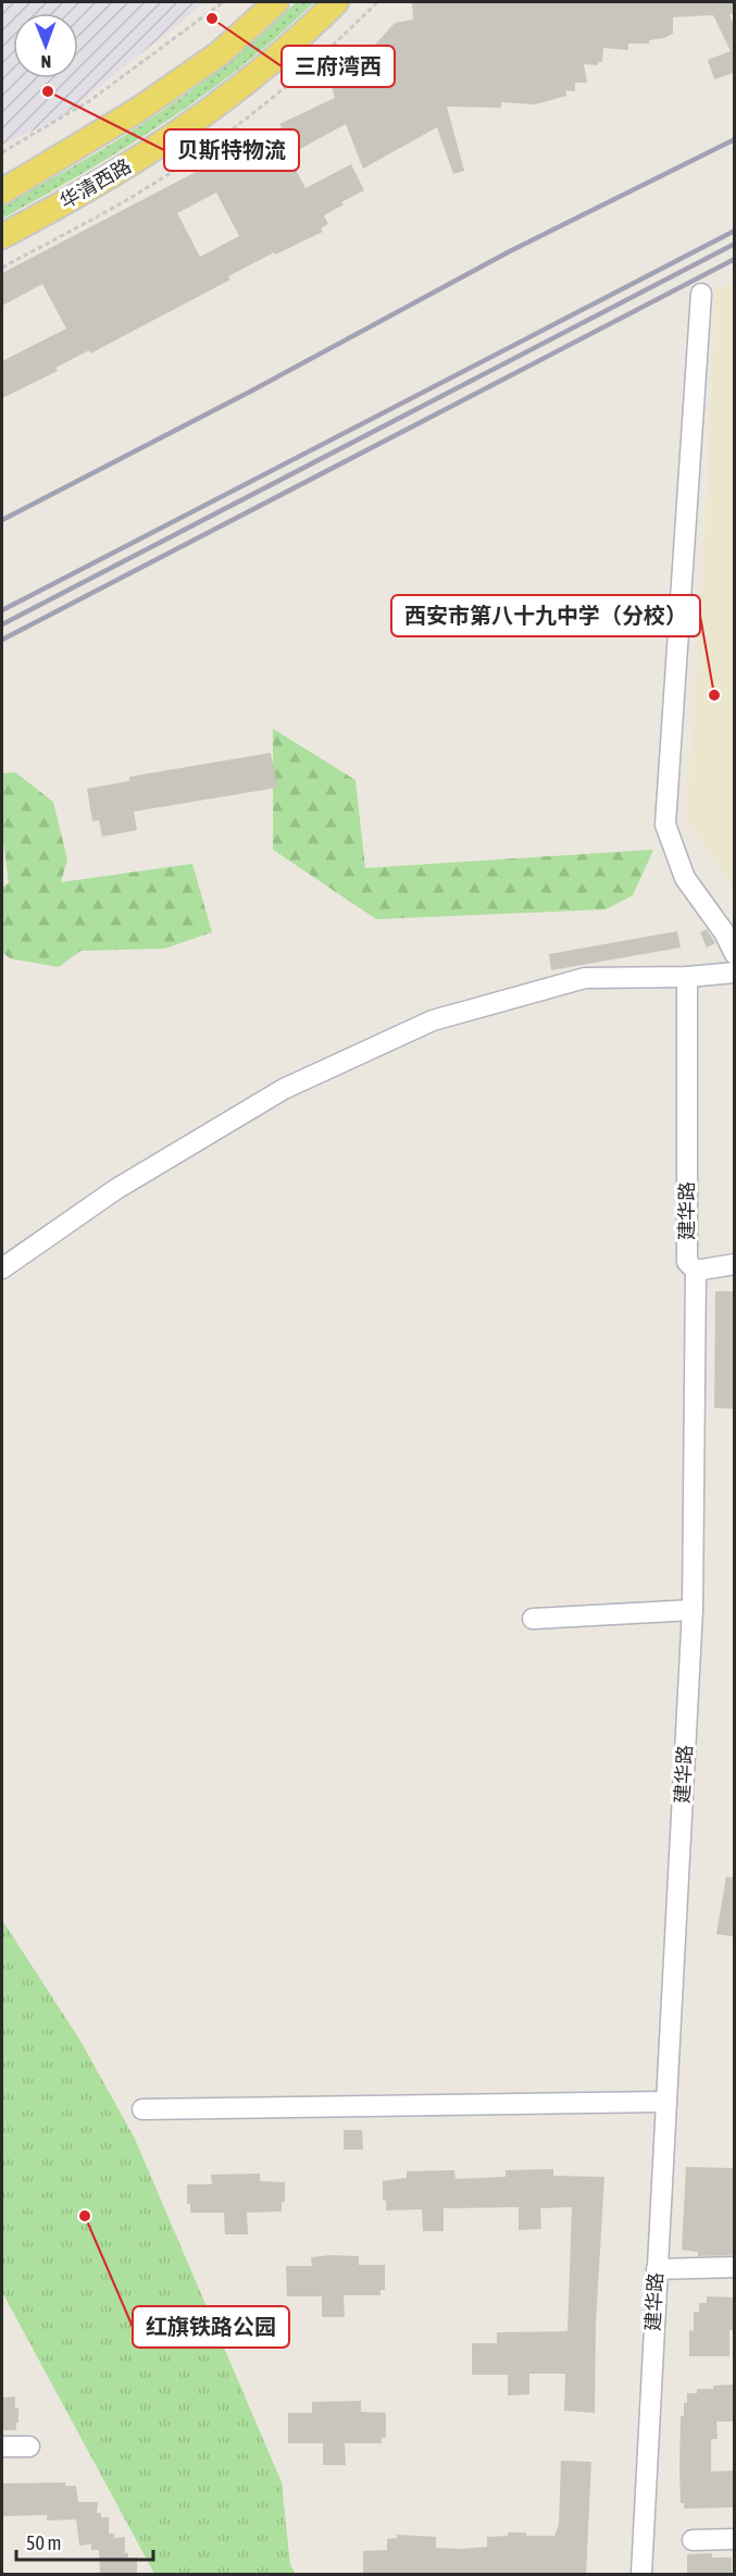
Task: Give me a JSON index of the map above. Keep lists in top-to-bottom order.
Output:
{
  "streets": {
    "main road": ["华清西路"],
    "street": ["建华路"]
  },
  "places": [
    "三府湾西",
    "贝斯特物流",
    "西安市第八十九中学（分校）",
    "红旗铁路公园"
  ],
  "scale_bar": "50 m",
  "north": "bottom"
}
